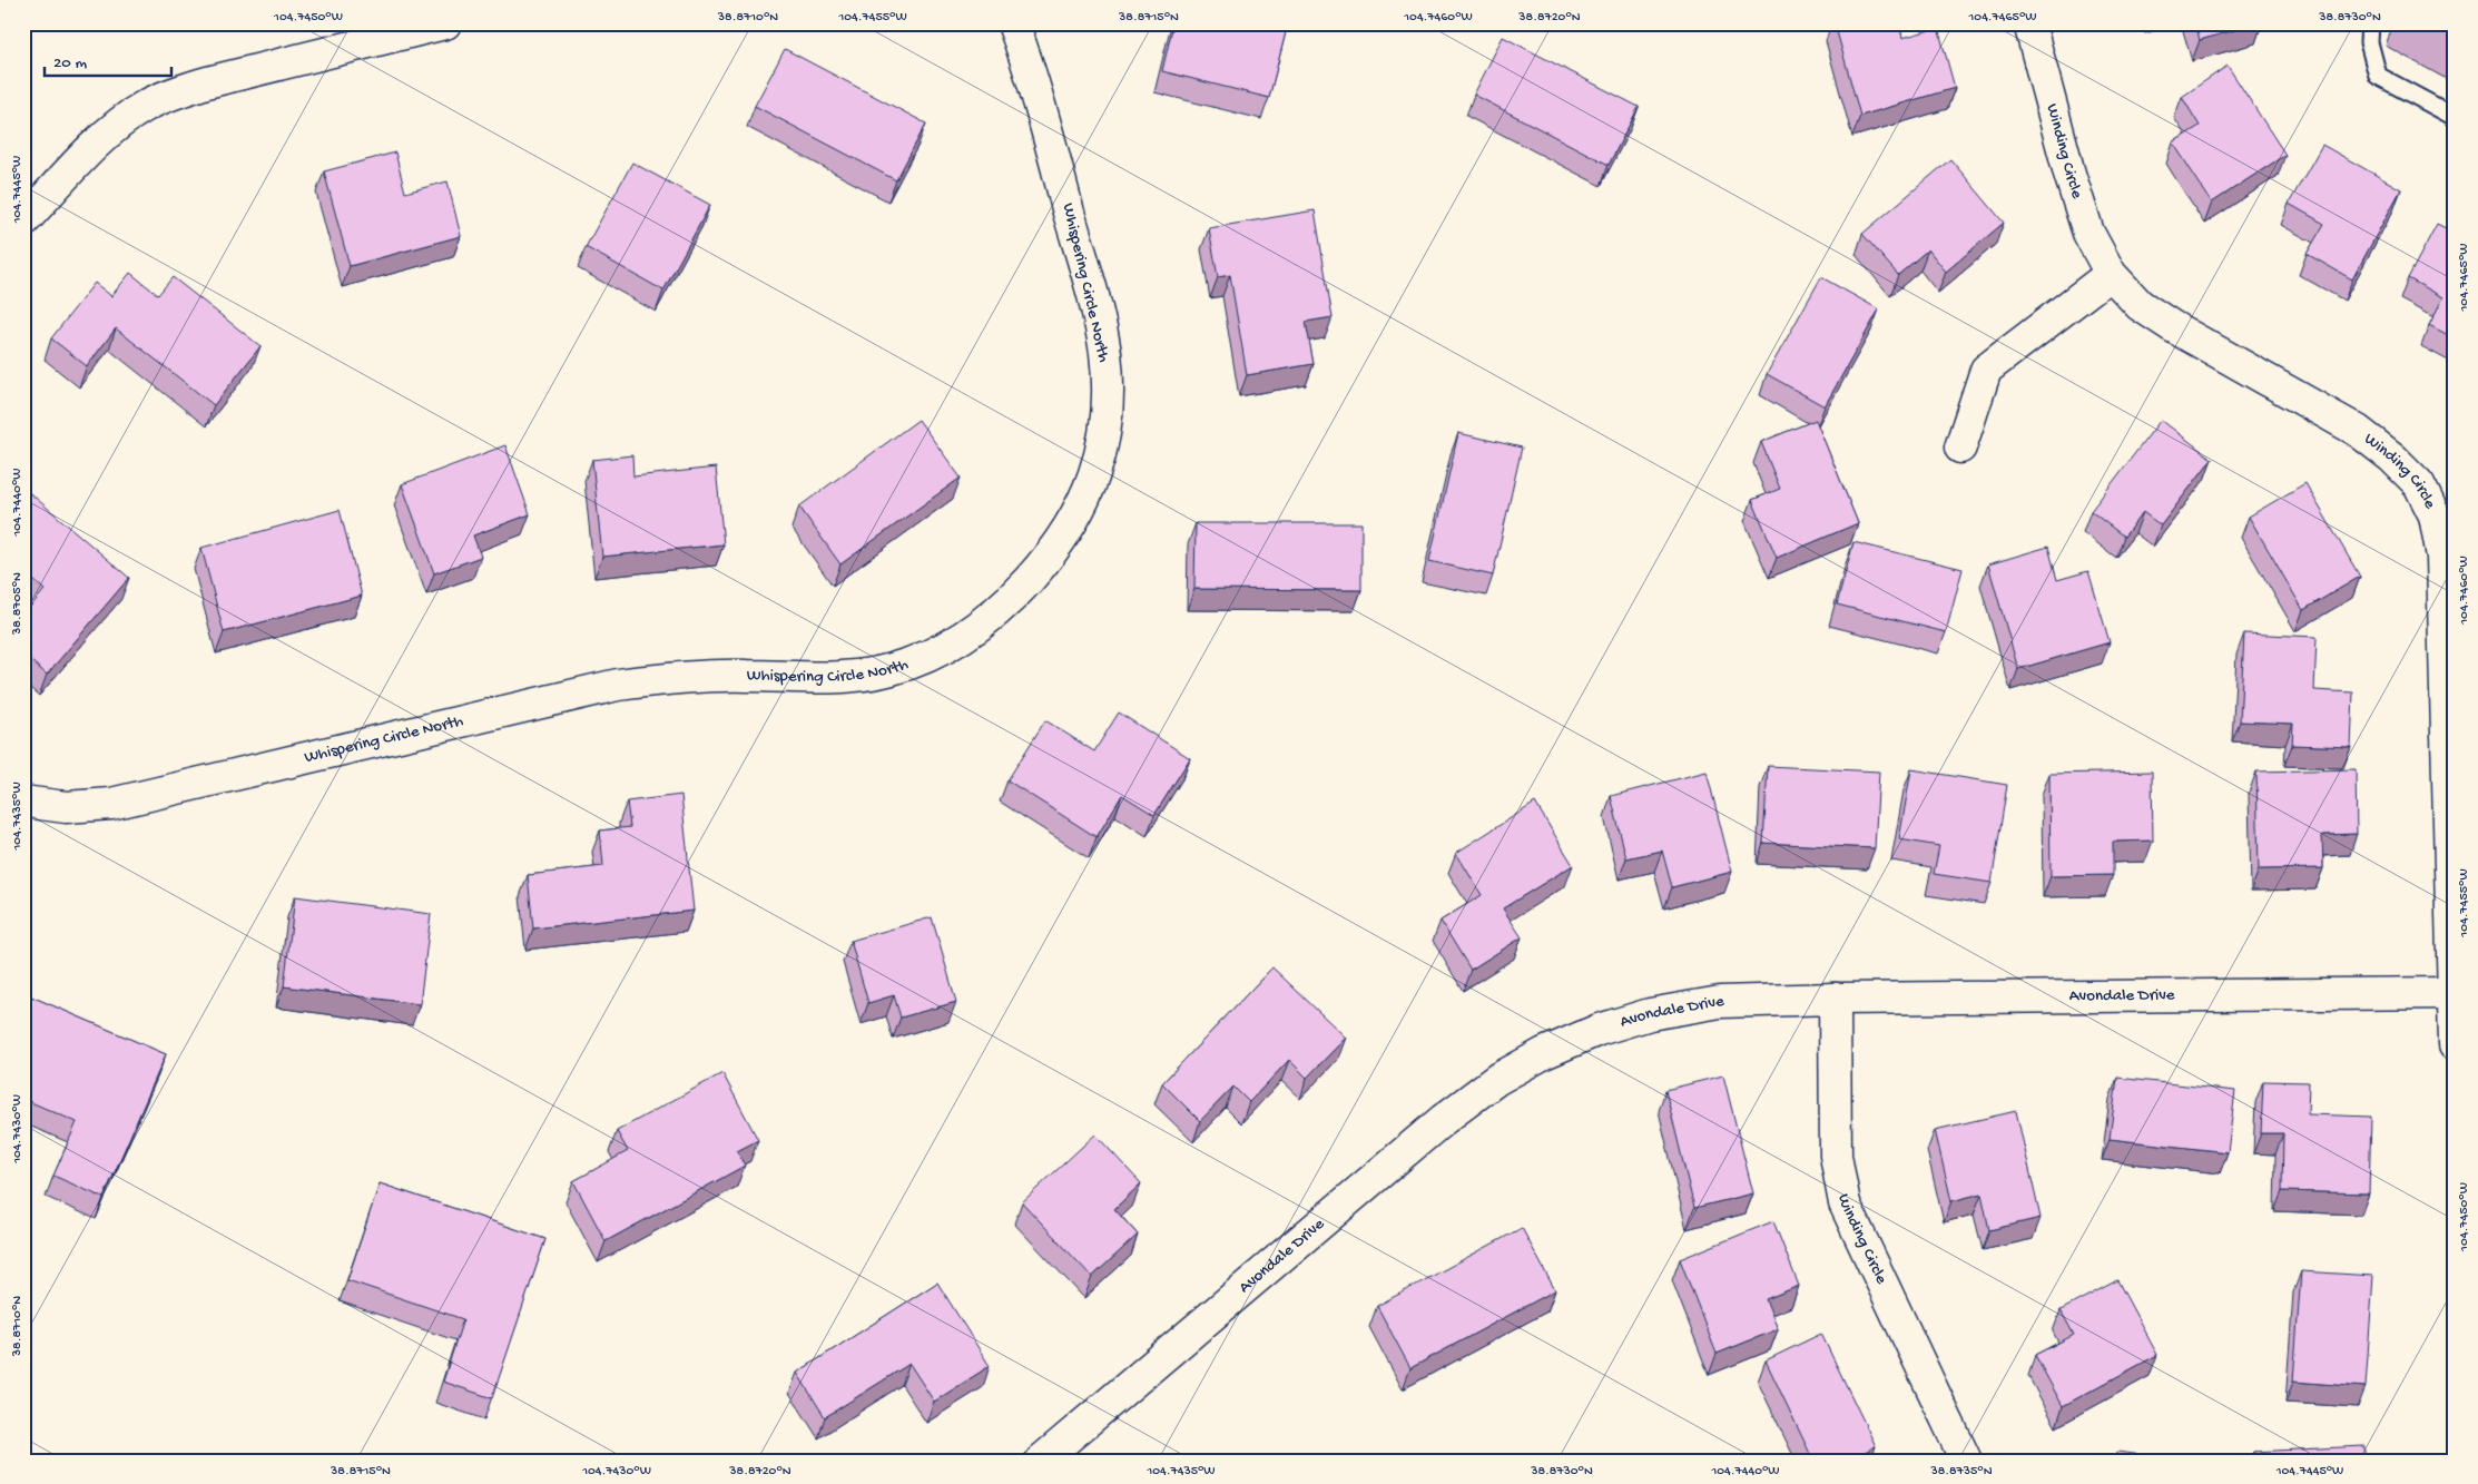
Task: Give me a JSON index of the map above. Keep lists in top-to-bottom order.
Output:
{
  "streets": {
    "street": ["Winding Circle", "Whispering Circle North", "Avondale Drive"]
  },
  "crossings": [
    ["Winding Circle", "Avondale Drive"]
  ],
  "scale_bar": "20 m",
  "coordinates": [
    "104.7450°W",
    "38.8710°N",
    "104.7455°W",
    "38.8715°N",
    "104.7460°W",
    "38.8720°N",
    "104.7465°W",
    "38.8730°N",
    "104.7445°W",
    "104.7440°W",
    "38.8705°N",
    "104.7435°W",
    "104.7430°W",
    "38.8735°N"
  ]
}
